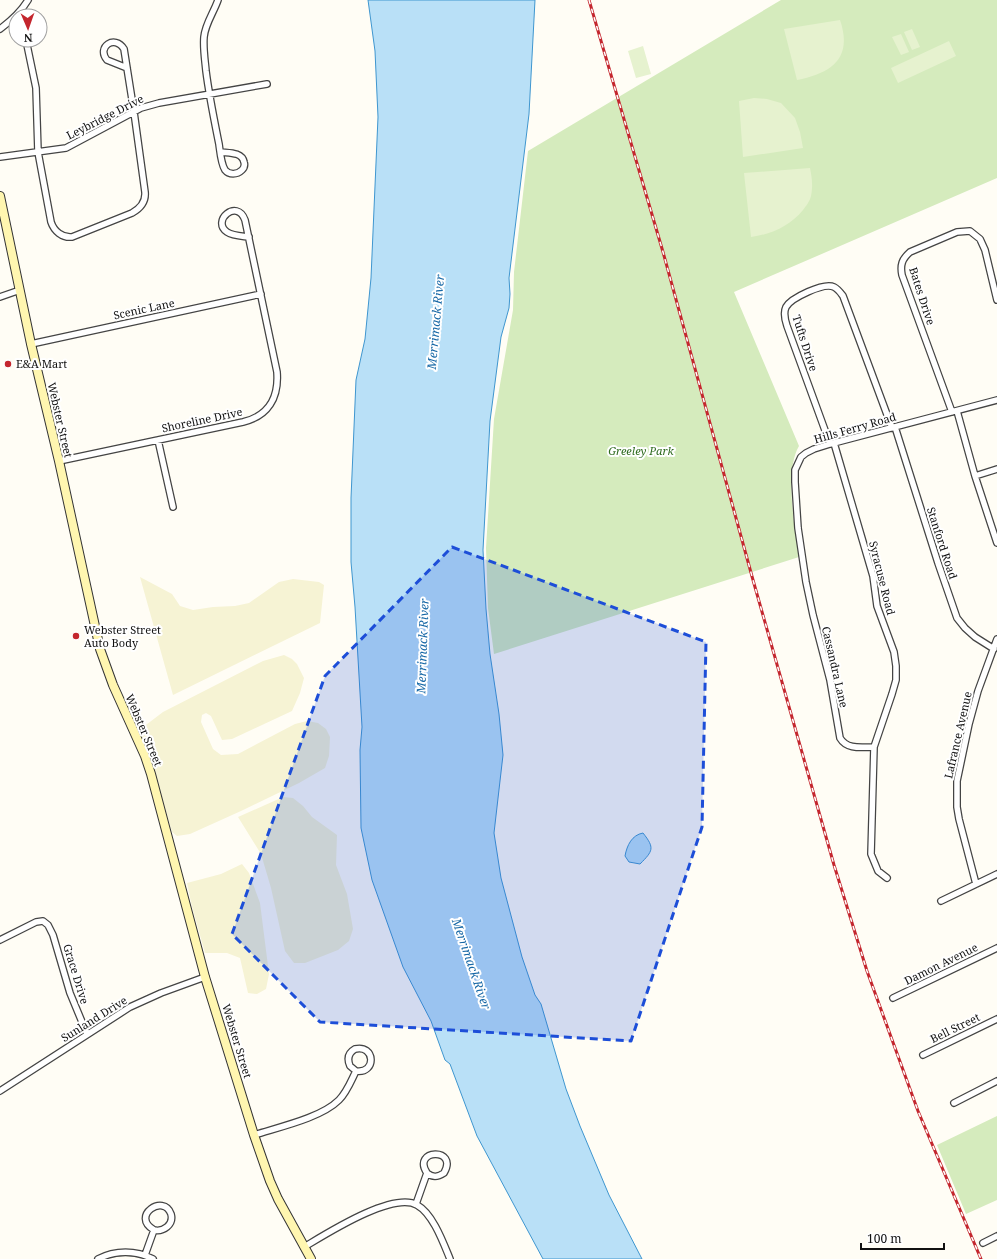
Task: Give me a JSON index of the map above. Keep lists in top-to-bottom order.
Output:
{
  "streets": {
    "main road": ["Webster Street"],
    "street": [
      "Leybridge Drive",
      "Bates Drive",
      "Scenic Lane",
      "Tufts Drive",
      "Shoreline Drive",
      "Hills Ferry Road",
      "Stanford Road",
      "Syracuse Road",
      "Cassandra Lane",
      "Lafrance Avenue",
      "Damon Avenue",
      "Grace Drive",
      "Sunland Drive",
      "Bell Street"
    ]
  },
  "crossings": [
    ["Bates Drive", "Hills Ferry Road"],
    ["Scenic Lane", "Webster Street"],
    ["Scenic Lane", "Shoreline Drive"],
    ["Tufts Drive", "Hills Ferry Road"],
    ["Tufts Drive", "Stanford Road"],
    ["Tufts Drive", "Syracuse Road"],
    ["Webster Street", "Shoreline Drive"],
    ["Webster Street", "Sunland Drive"],
    ["Hills Ferry Road", "Stanford Road"],
    ["Hills Ferry Road", "Syracuse Road"],
    ["Hills Ferry Road", "Cassandra Lane"],
    ["Stanford Road", "Lafrance Avenue"],
    ["Syracuse Road", "Cassandra Lane"],
    ["Grace Drive", "Sunland Drive"]
  ],
  "water": ["Merrimack River"],
  "parks": ["Greeley Park"],
  "places": ["E&A Mart", "Webster Street Auto Body"],
  "scale_bar": "100 m",
  "north": "bottom"
}
